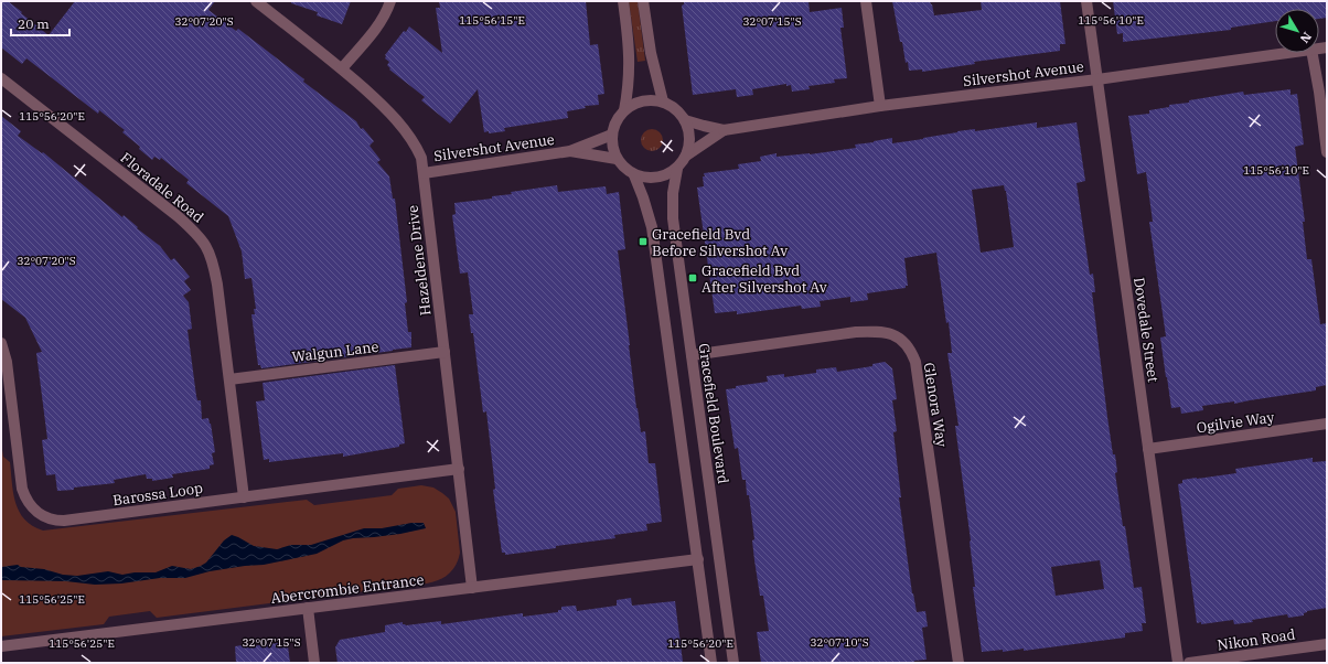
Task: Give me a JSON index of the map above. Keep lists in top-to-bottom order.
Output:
{
  "streets": {
    "street": [
      "Silvershot Avenue",
      "Floradale Road",
      "Hazeldene Drive",
      "Dovedale Street",
      "Walgun Lane",
      "Glenora Way",
      "Gracefield Boulevard",
      "Ogilvie Way",
      "Barossa Loop",
      "Abercrombie Entrance",
      "Nikon Road"
    ]
  },
  "crossings": [
    ["Silvershot Avenue", "Hazeldene Drive"],
    ["Silvershot Avenue", "Dovedale Street"],
    ["Silvershot Avenue", "Gracefield Boulevard"],
    ["Floradale Road", "Walgun Lane"],
    ["Floradale Road", "Barossa Loop"],
    ["Hazeldene Drive", "Walgun Lane"],
    ["Hazeldene Drive", "Barossa Loop"],
    ["Hazeldene Drive", "Abercrombie Entrance"],
    ["Dovedale Street", "Ogilvie Way"],
    ["Glenora Way", "Gracefield Boulevard"]
  ],
  "places": {
    "transit": ["Gracefield Bvd Before Silvershot Av", "Gracefield Bvd After Silvershot Av"]
  },
  "scale_bar": "20 m",
  "north": "bottom right",
  "coordinates": [
    "115°56'15\"E",
    "115°56'10\"E",
    "32°07'15\"S",
    "32°07'20\"S",
    "115°56'20\"E",
    "115°56'25\"E",
    "32°07'10\"S"
  ]
}
